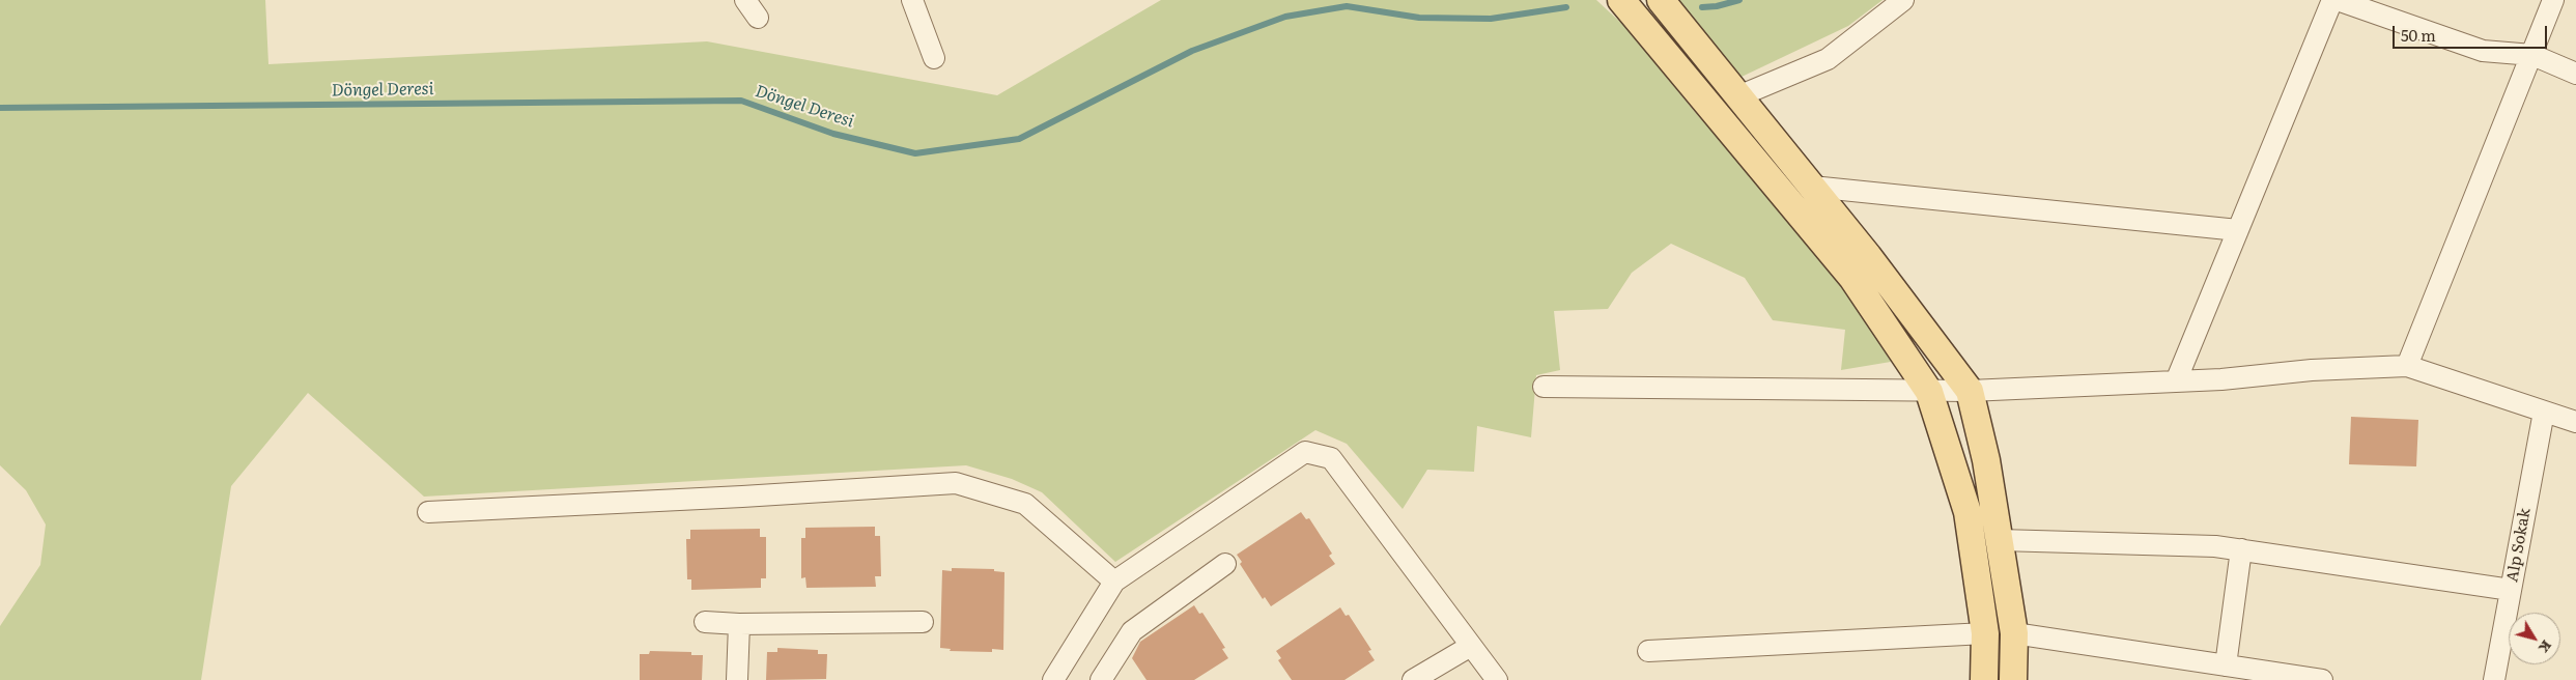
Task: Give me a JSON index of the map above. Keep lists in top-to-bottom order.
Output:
{
  "streets": {
    "street": ["Alp Sokak"]
  },
  "water": ["Döngel Deresi"],
  "scale_bar": "50 m",
  "north": "bottom right"
}
